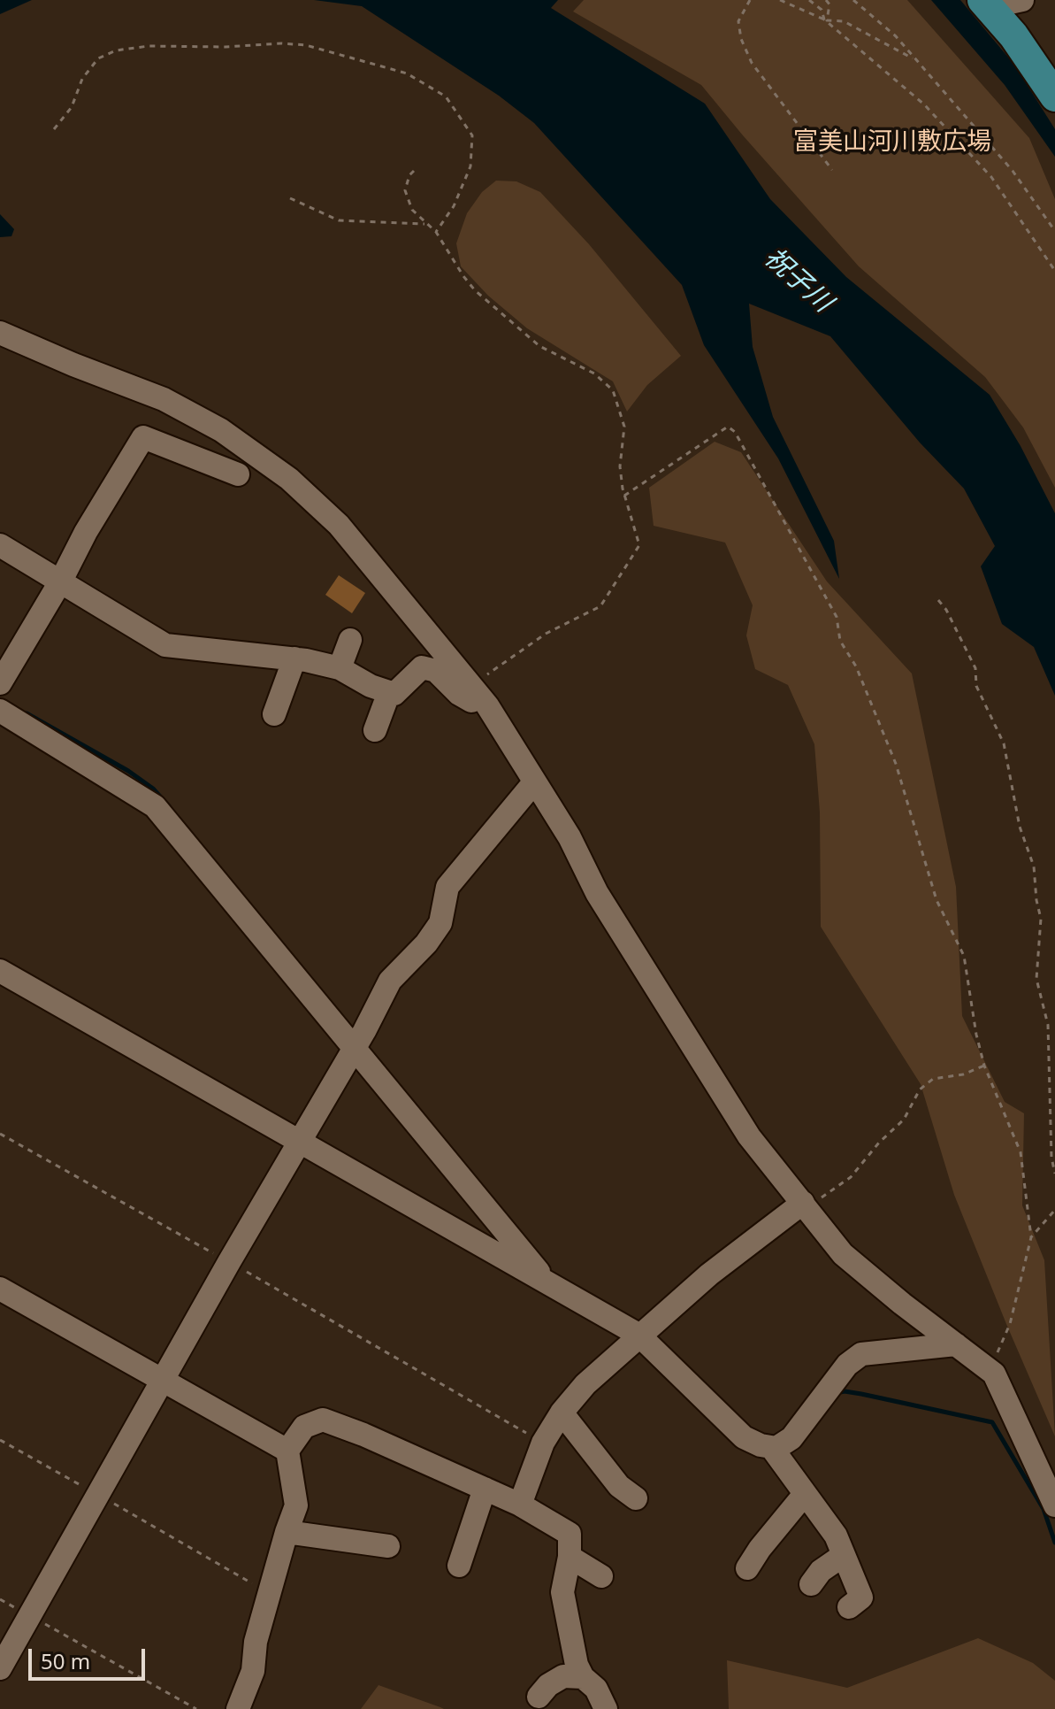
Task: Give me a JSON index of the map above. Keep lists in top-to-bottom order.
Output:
{
  "water": ["祝子川"],
  "parks": ["富美山河川敷広場"],
  "scale_bar": "50 m"
}
